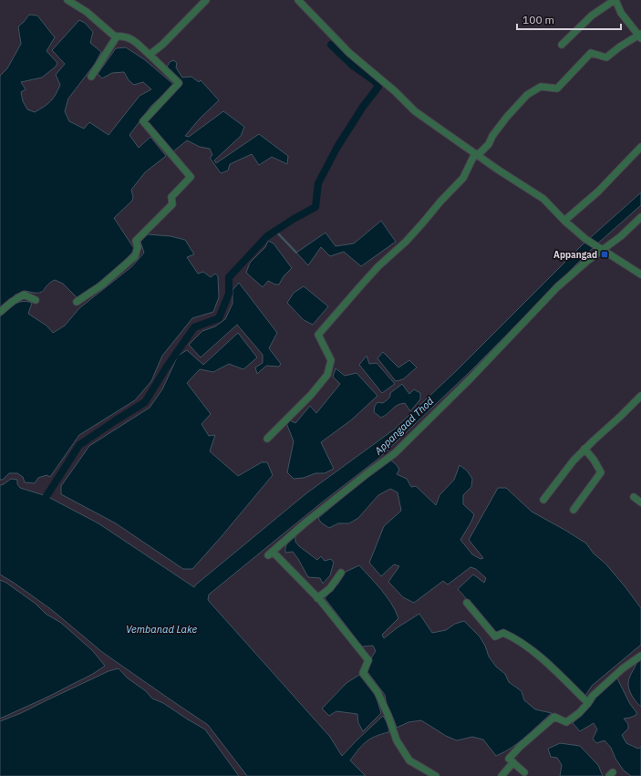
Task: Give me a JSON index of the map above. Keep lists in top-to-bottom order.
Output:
{
  "water": ["Appangaad Thod", "Vembanad Lake"],
  "places": {
    "transit": ["Appangad"]
  },
  "scale_bar": "100 m"
}
